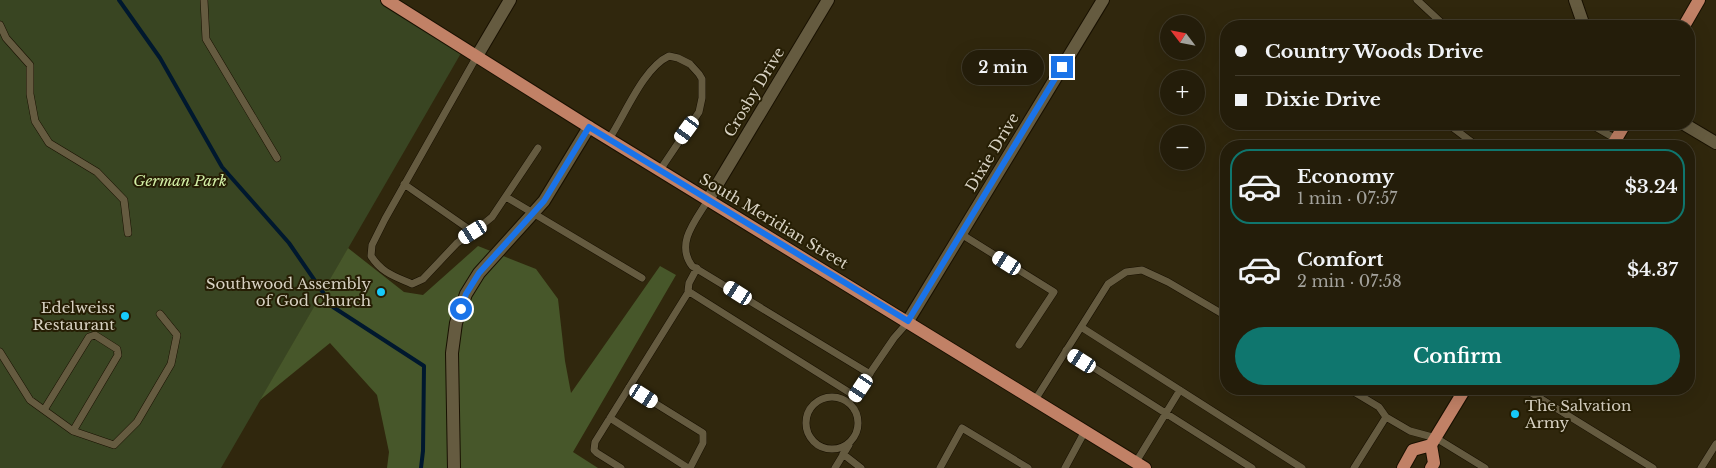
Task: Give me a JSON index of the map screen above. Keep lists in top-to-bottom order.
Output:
{
  "streets": {
    "main road": ["South Meridian Street"],
    "street": ["Crosby Drive", "Dixie Drive"]
  },
  "crossings": [
    ["Crosby Drive", "South Meridian Street"],
    ["Dixie Drive", "South Meridian Street"]
  ],
  "parks": ["German Park"],
  "places": ["Southwood Assembly of God Church", "Edelweiss Restaurant", "The Salvation Army"],
  "north": "top left",
  "page": {
    "map_buttons": ["+", "−"],
    "banner": ["Country Woods Drive", "Dixie Drive"],
    "bubble": "2 min",
    "list": [
      {
        "name": "Economy",
        "note": "1 min · 07:57",
        "value": "$3.24"
      },
      {
        "name": "Comfort",
        "note": "2 min · 07:58",
        "value": "$4.37"
      }
    ],
    "buttons": "Confirm"
  }
}
